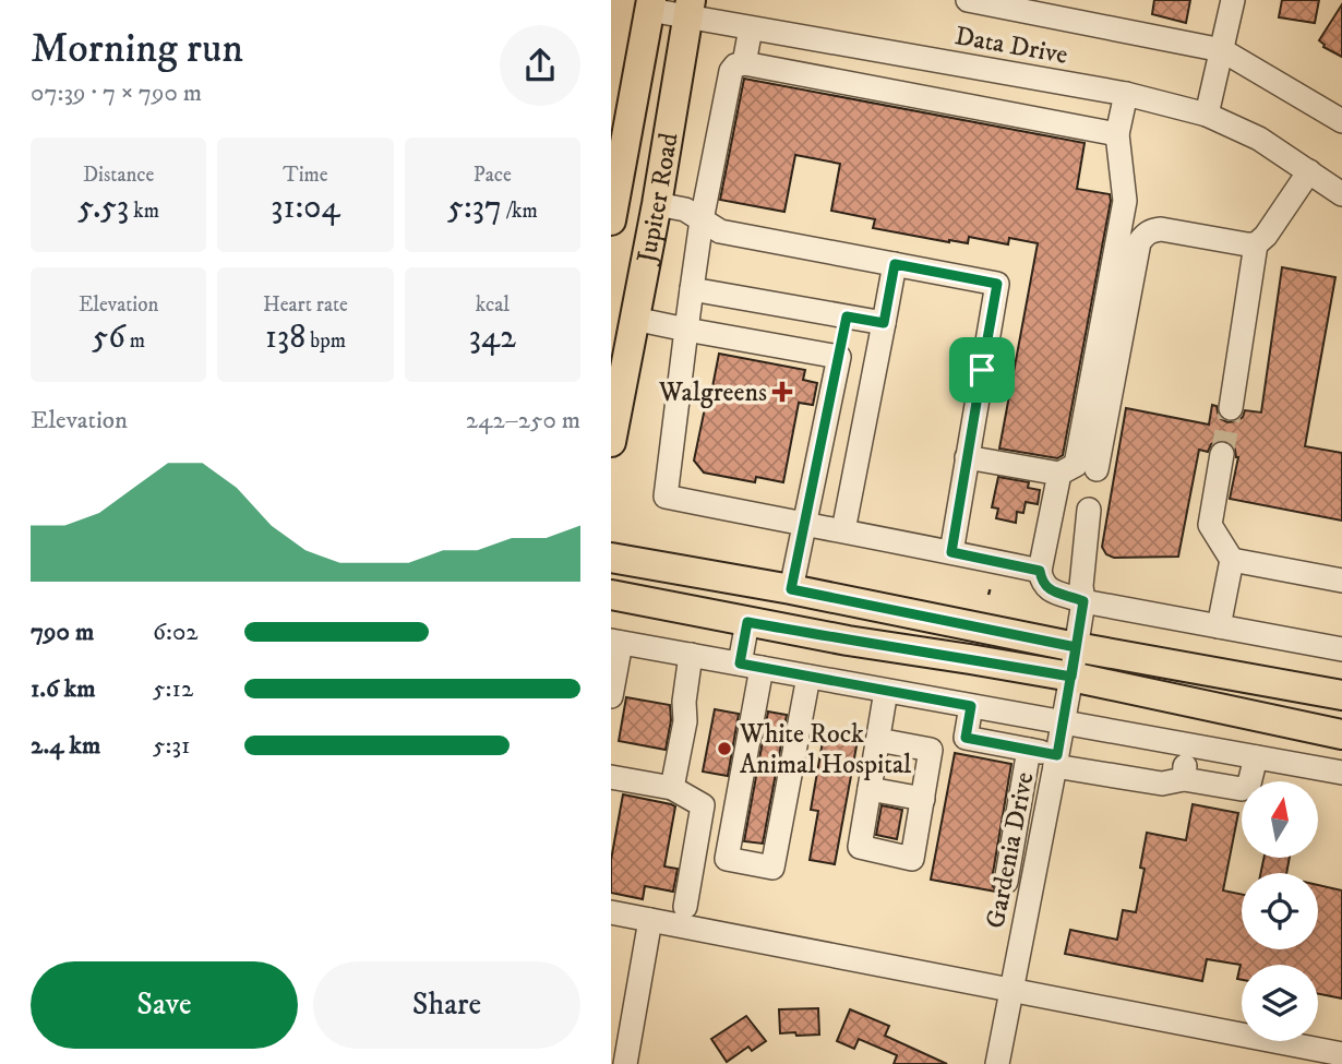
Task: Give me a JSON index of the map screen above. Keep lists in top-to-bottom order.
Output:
{
  "streets": {
    "main road": ["Jupiter Road"],
    "street": ["Data Drive", "Gardenia Drive"]
  },
  "crossings": [
    ["Data Drive", "Jupiter Road"]
  ],
  "places": {
    "health": ["Walgreens"],
    "other": ["White Rock Animal Hospital"]
  },
  "north": "top",
  "page": {
    "heading": ["Morning run", "07:39 · 7 × 790 m"],
    "stats": [
      ["Distance", "5.53 km"],
      ["Time", "31:04"],
      ["Pace", "5:37 /km"],
      ["Elevation", "56 m"],
      ["Heart rate", "138 bpm"],
      ["kcal", "342"]
    ],
    "chart": ["Elevation", "242–250 m"],
    "list": [
      {
        "name": "790 m",
        "note": "6:02"
      },
      {
        "name": "1.6 km",
        "note": "5:12"
      },
      {
        "name": "2.4 km",
        "note": "5:31"
      }
    ],
    "buttons": ["Save", "Share"]
  }
}
